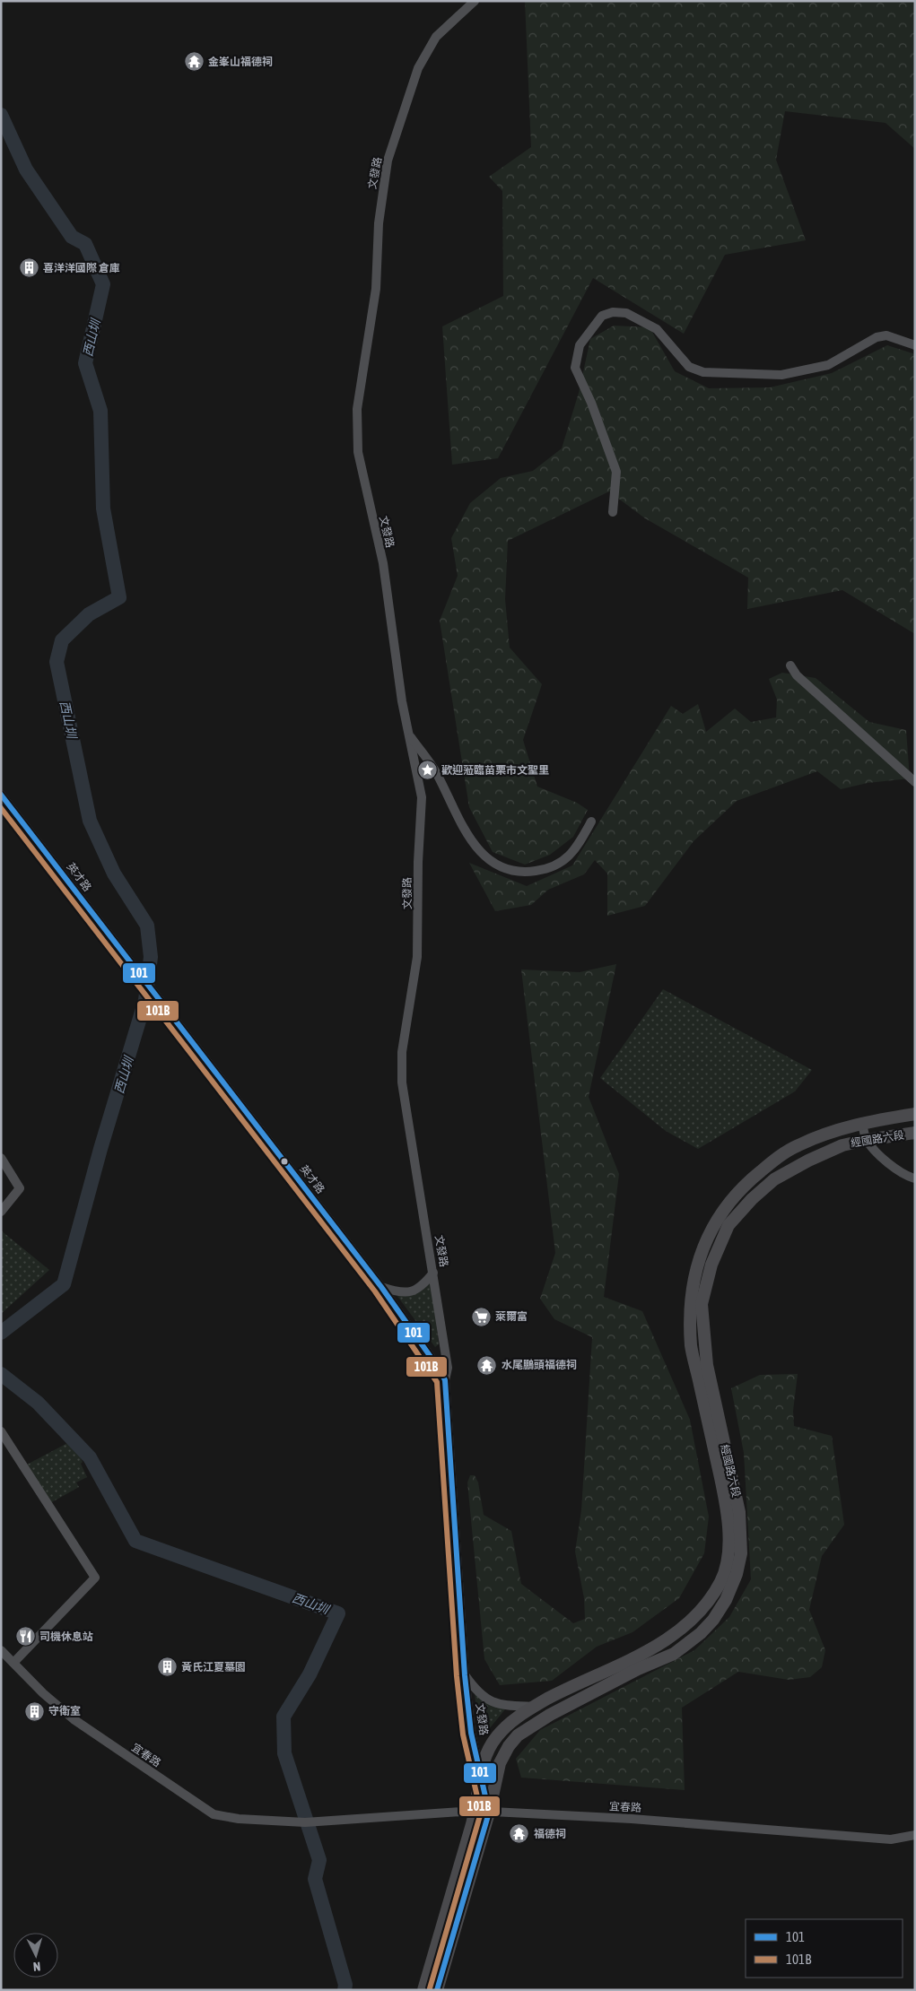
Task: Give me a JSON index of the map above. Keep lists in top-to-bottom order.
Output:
{
  "streets": {
    "main road": ["經國路六段"],
    "street": ["文發路", "英才路", "宜春路"]
  },
  "crossings": [
    ["文發路", "英才路"],
    ["文發路", "經國路六段"],
    ["文發路", "宜春路"],
    ["經國路六段", "宜春路"]
  ],
  "water": ["西山圳"],
  "places": {
    "temple": ["金峯山福德祠", "水尾鵬頭福德祠", "福德祠"],
    "building": ["喜洋洋國際 倉庫", "黃氏江夏墓園", "守衛室"],
    "place": ["歡迎蒞臨苗栗市文聖里"],
    "supermarket": ["萊爾富"],
    "restaurant": ["司機休息站"]
  },
  "lines": ["transit line 101", "transit line 101B"],
  "legend": ["101", "101B"],
  "north": "bottom"
}
